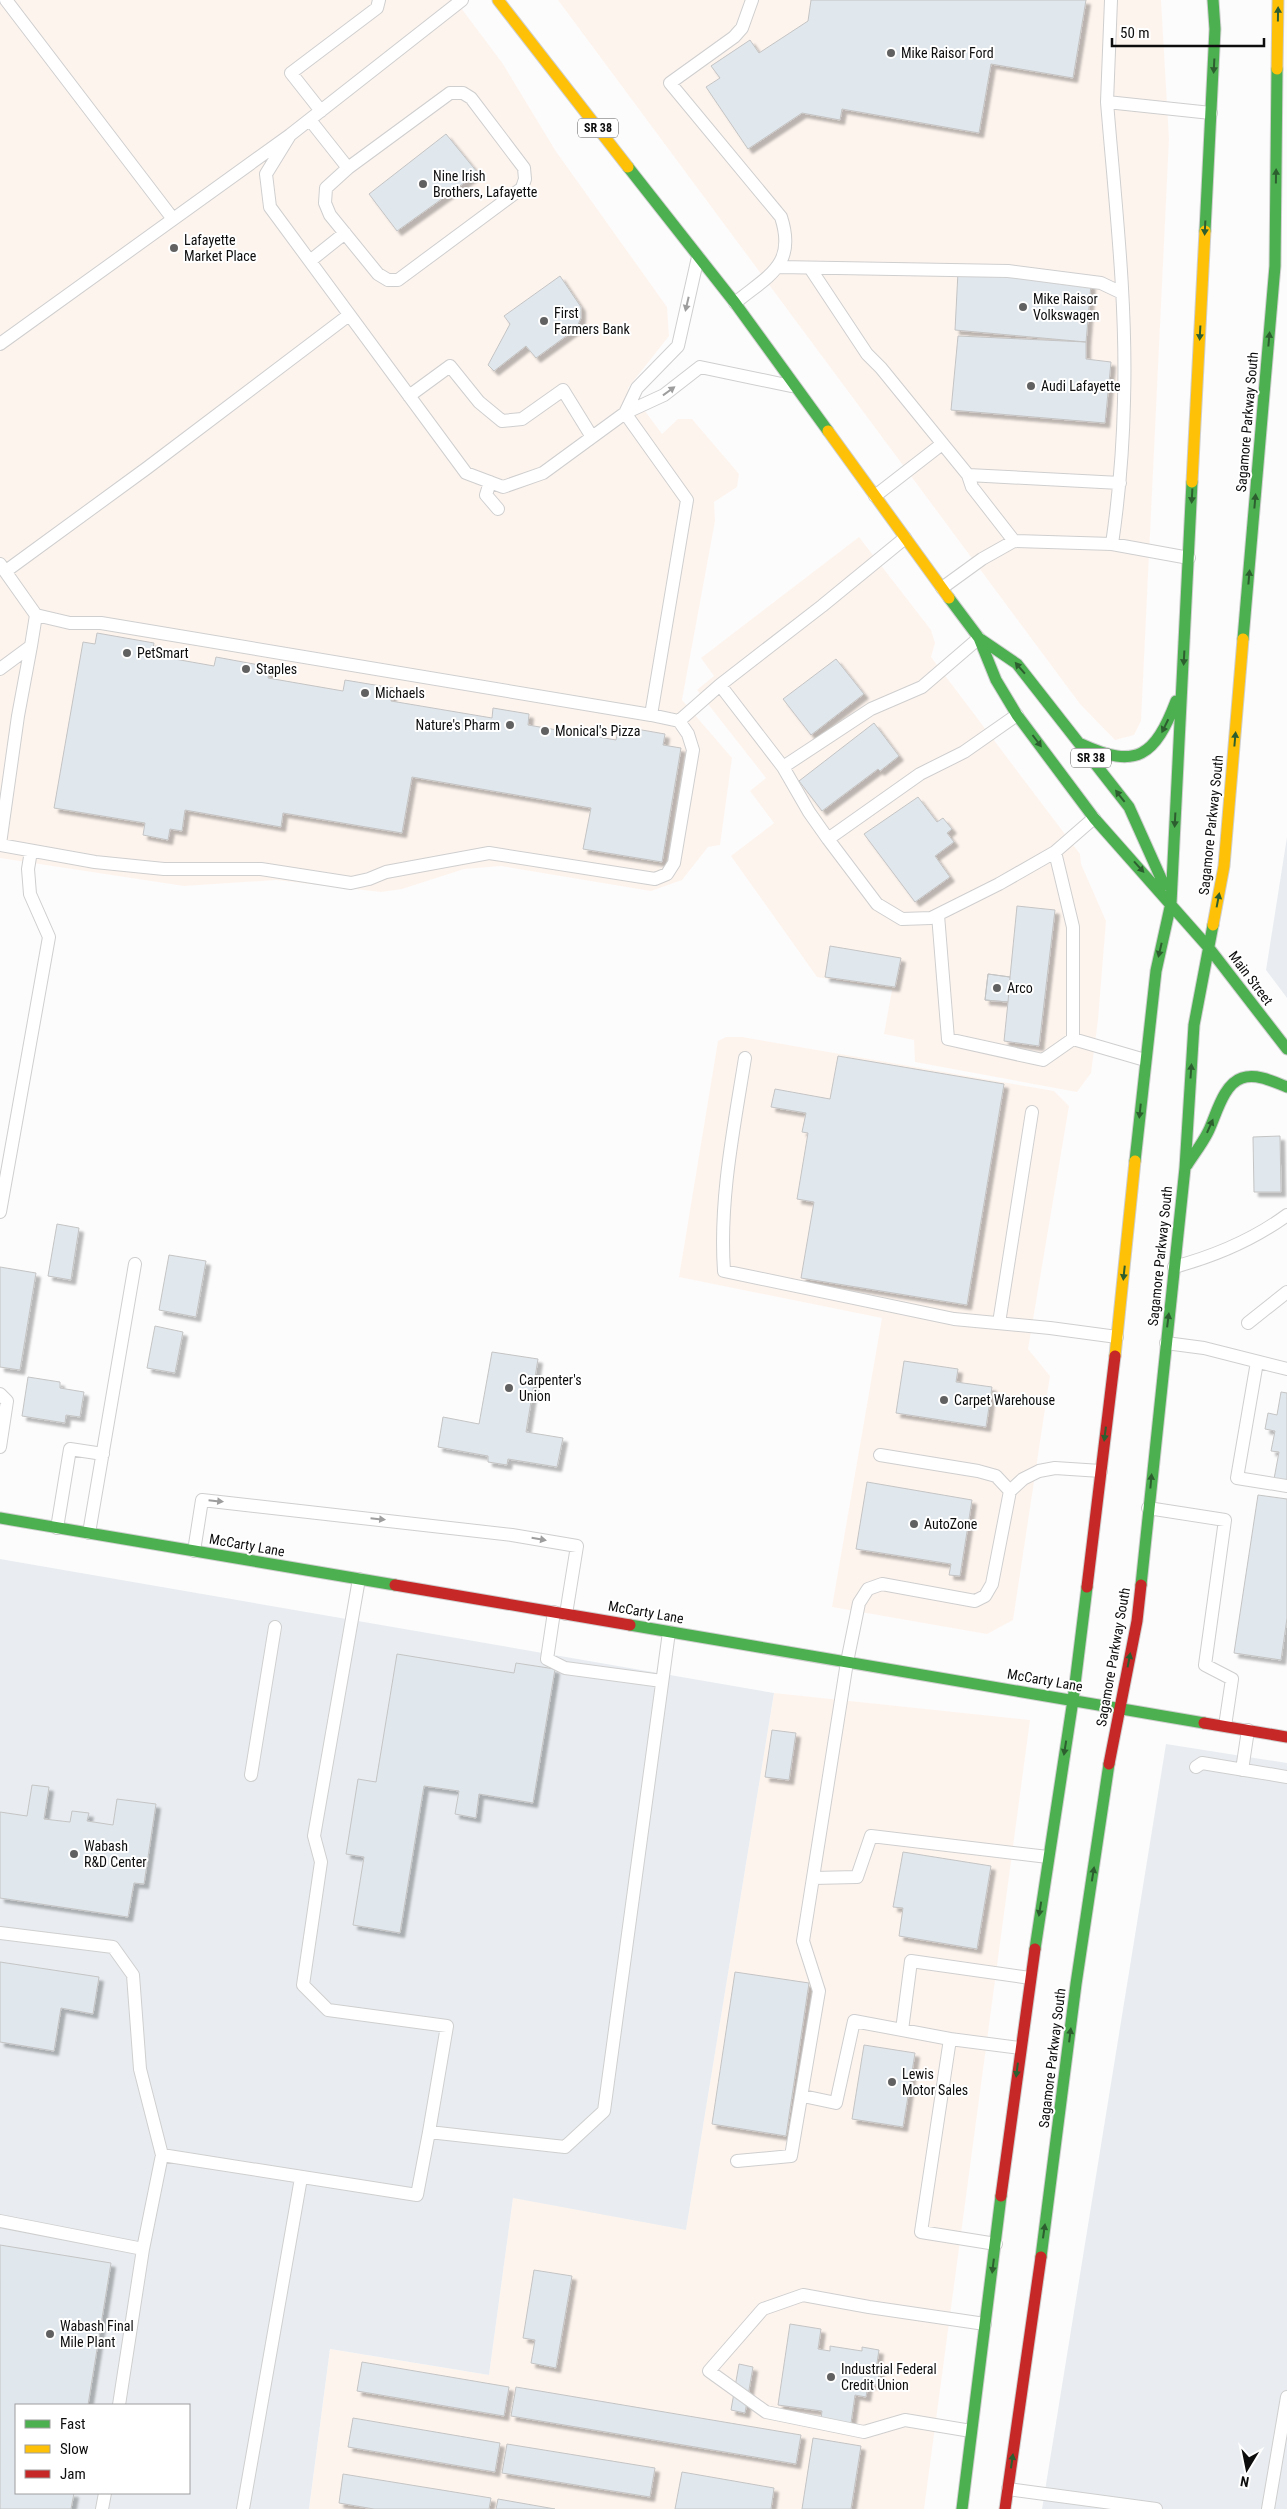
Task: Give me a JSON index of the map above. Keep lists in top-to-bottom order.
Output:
{
  "streets": {
    "main road": [
      "SR 38",
      "Sagamore Parkway South",
      "Main Street",
      "McCarty Lane"
    ]
  },
  "crossings": [
    ["SR 38", "Sagamore Parkway South"],
    ["SR 38", "Main Street"],
    ["Sagamore Parkway South", "Main Street"],
    ["Sagamore Parkway South", "McCarty Lane"]
  ],
  "places": [
    "Mike Raisor Ford",
    "Nine Irish Brothers, Lafayette",
    "Lafayette Market Place",
    "Mike Raisor Volkswagen",
    "First Farmers Bank",
    "Audi Lafayette",
    "PetSmart",
    "Staples",
    "Michaels",
    "Nature's Pharm",
    "Monical's Pizza",
    "Arco",
    "Carpenter's Union",
    "Carpet Warehouse",
    "AutoZone",
    "Wabash R&D Center",
    "Lewis Motor Sales",
    "Wabash Final Mile Plant",
    "Industrial Federal Credit Union"
  ],
  "legend": ["Fast", "Slow", "Jam"],
  "scale_bar": "50 m",
  "north": "bottom"
}
